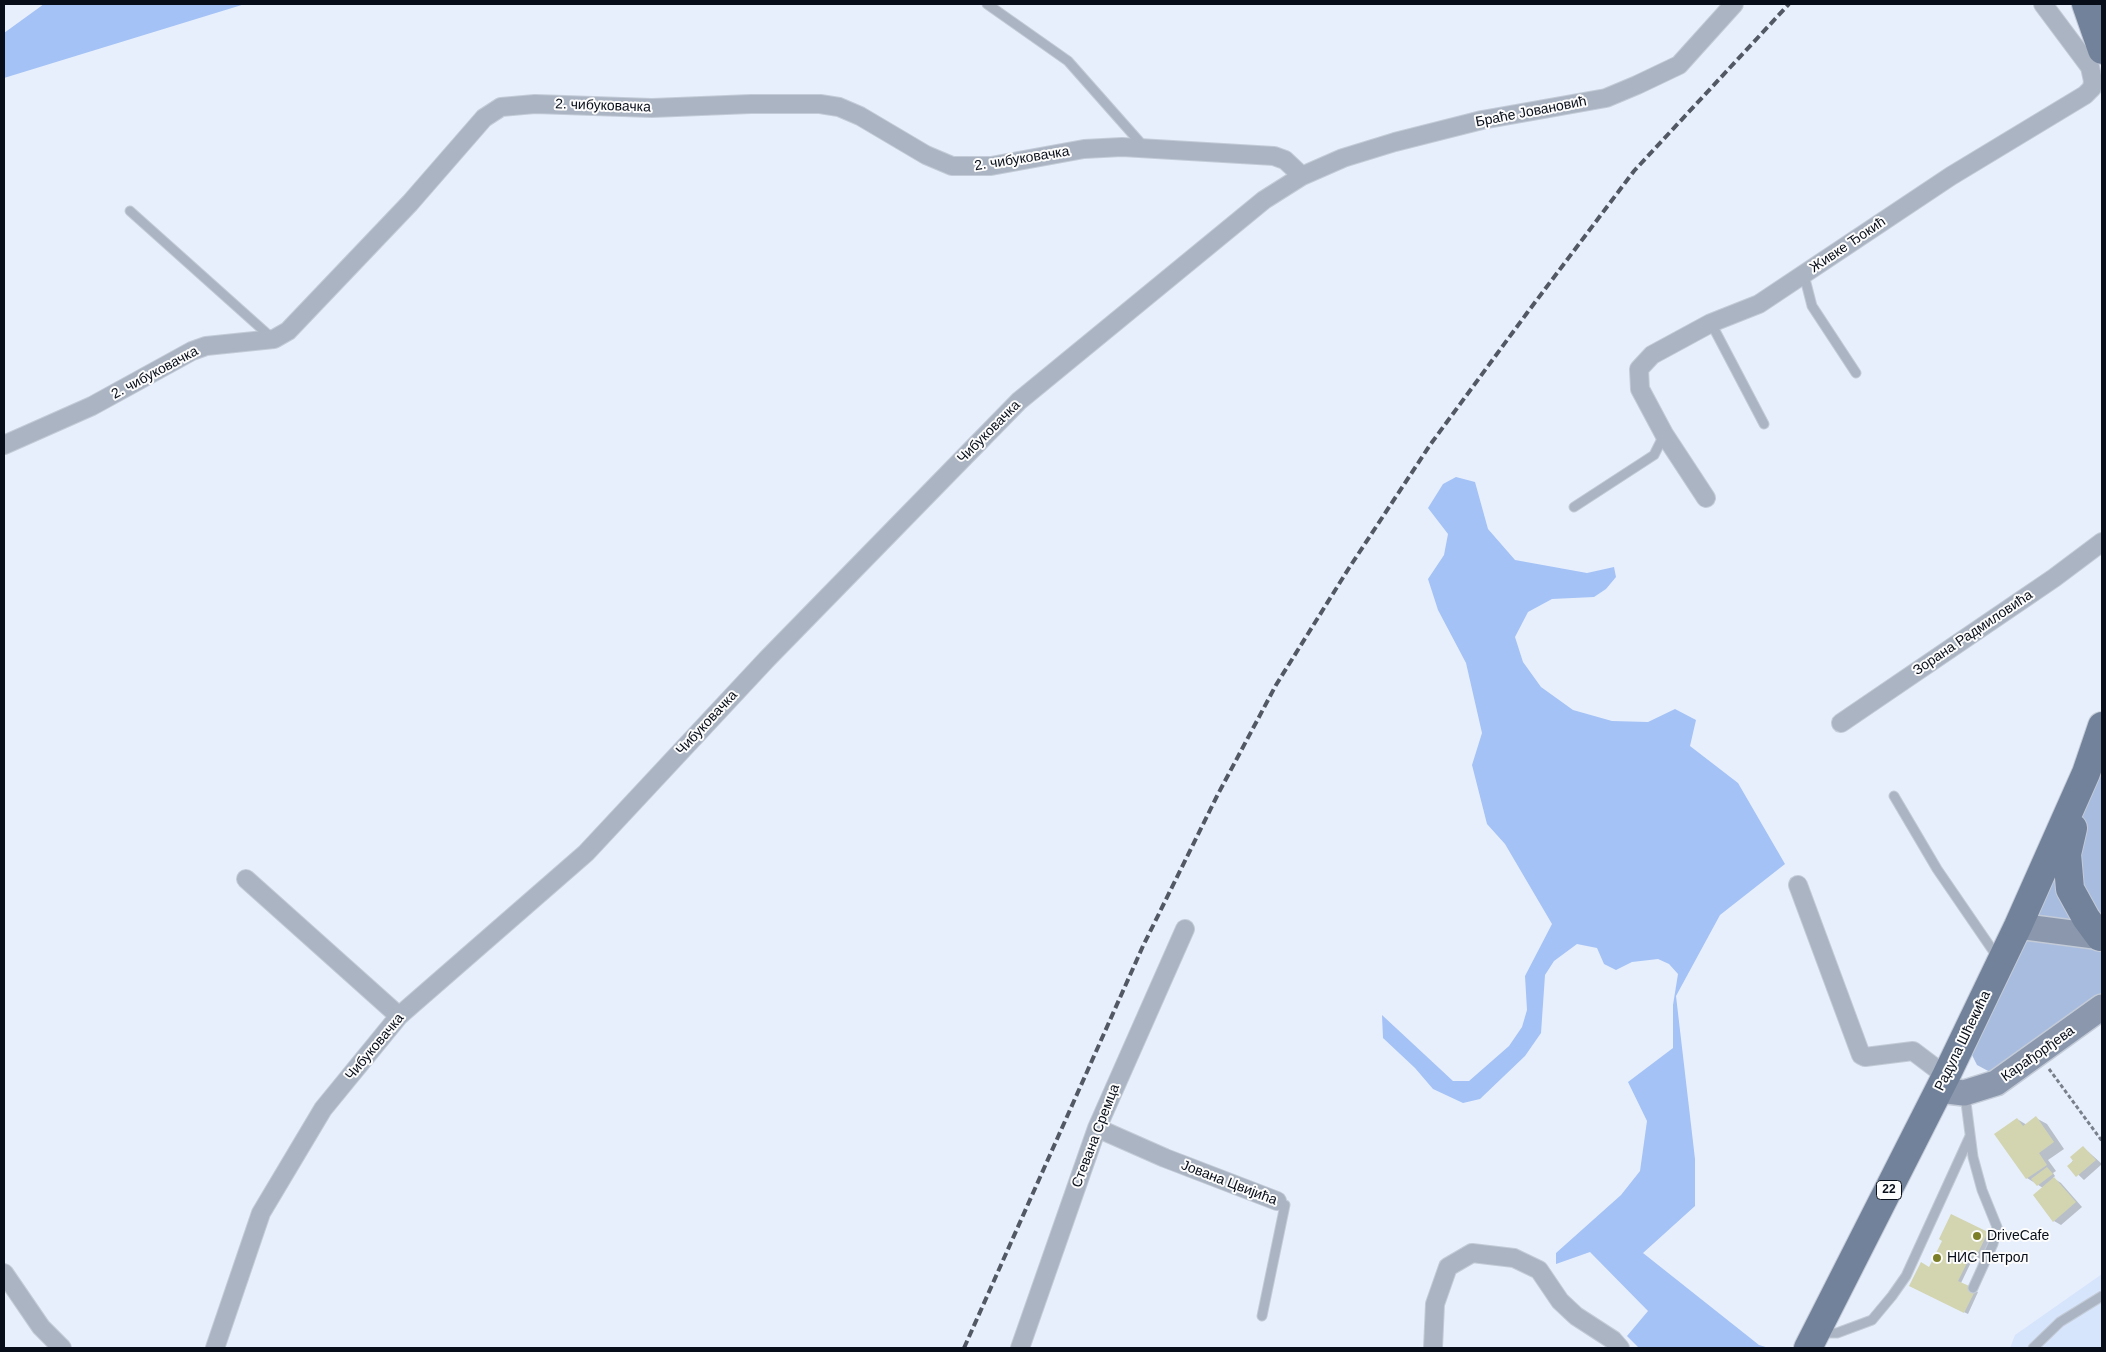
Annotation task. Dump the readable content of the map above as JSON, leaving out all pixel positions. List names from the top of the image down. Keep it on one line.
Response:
{"streets":{"main road":["Радула Шћекића","22"],"street":["2. чибуковачка","Браће Јовановић","Живке Ђокић","Чибуковачка","Зорана Радмиловића","Карађорђева","Стевана Сремца","Јована Цвијића"]},"crossings":[["2. чибуковачка","Браће Јовановић"],["2. чибуковачка","Чибуковачка"],["Браће Јовановић","Чибуковачка"],["Радула Шћекића","Карађорђева"],["Стевана Сремца","Јована Цвијића"]],"places":["DriveCafe","НИС Петрол"]}
